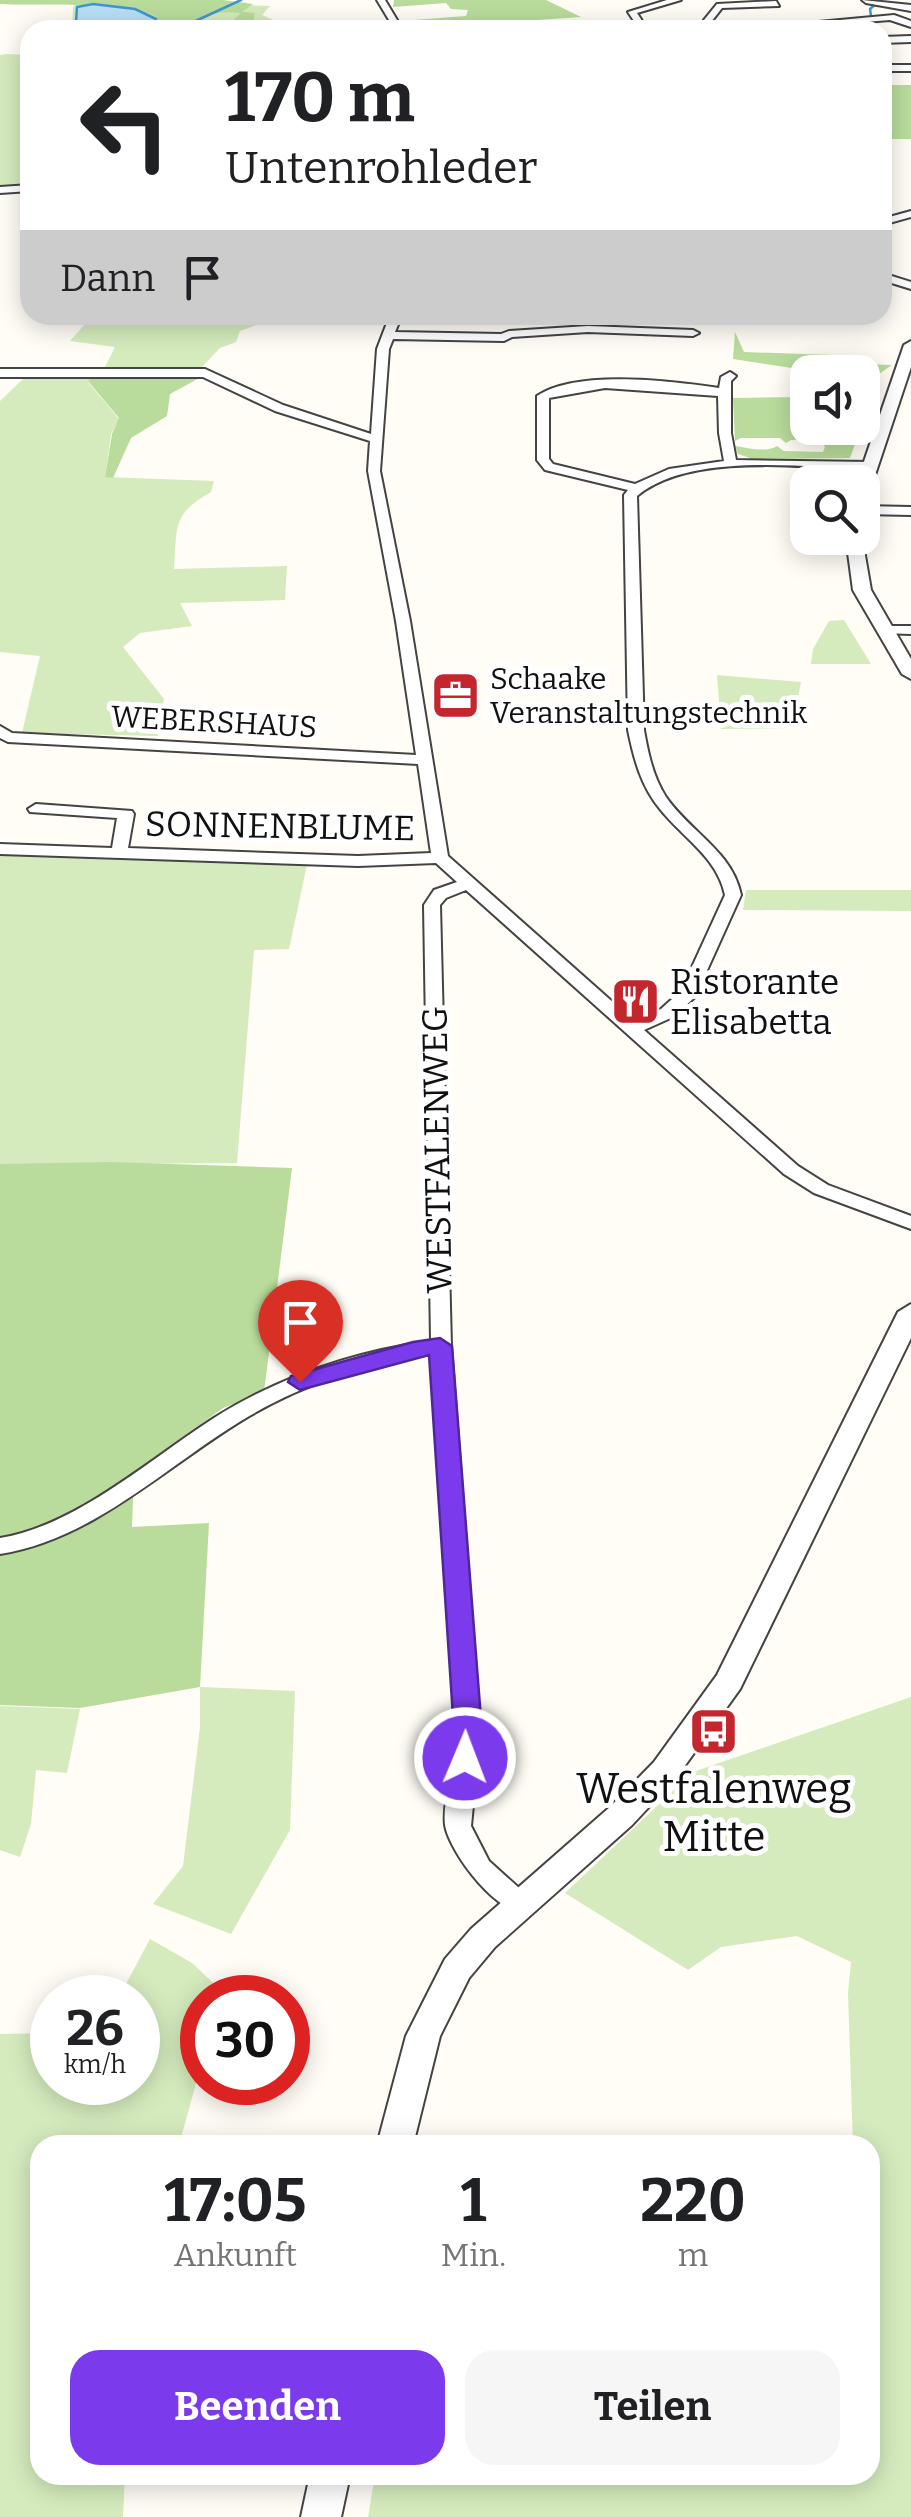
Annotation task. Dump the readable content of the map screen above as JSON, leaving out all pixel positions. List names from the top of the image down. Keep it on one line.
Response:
{"streets":{"street":["WEBERSHAUS","SONNENBLUME","WESTFALENWEG"]},"places":{"office":["Schaake Veranstaltungstechnik"],"restaurant":["Ristorante Elisabetta"],"bus stop":["Westfalenweg Mitte"]},"page":{"turn":["170 m","Untenrohleder"],"then":"Dann","speed":"26 km/h","limit":"30","eta":["17:05","Ankunft","1","Min.","220","m"],"buttons":["Beenden","Teilen"]}}
